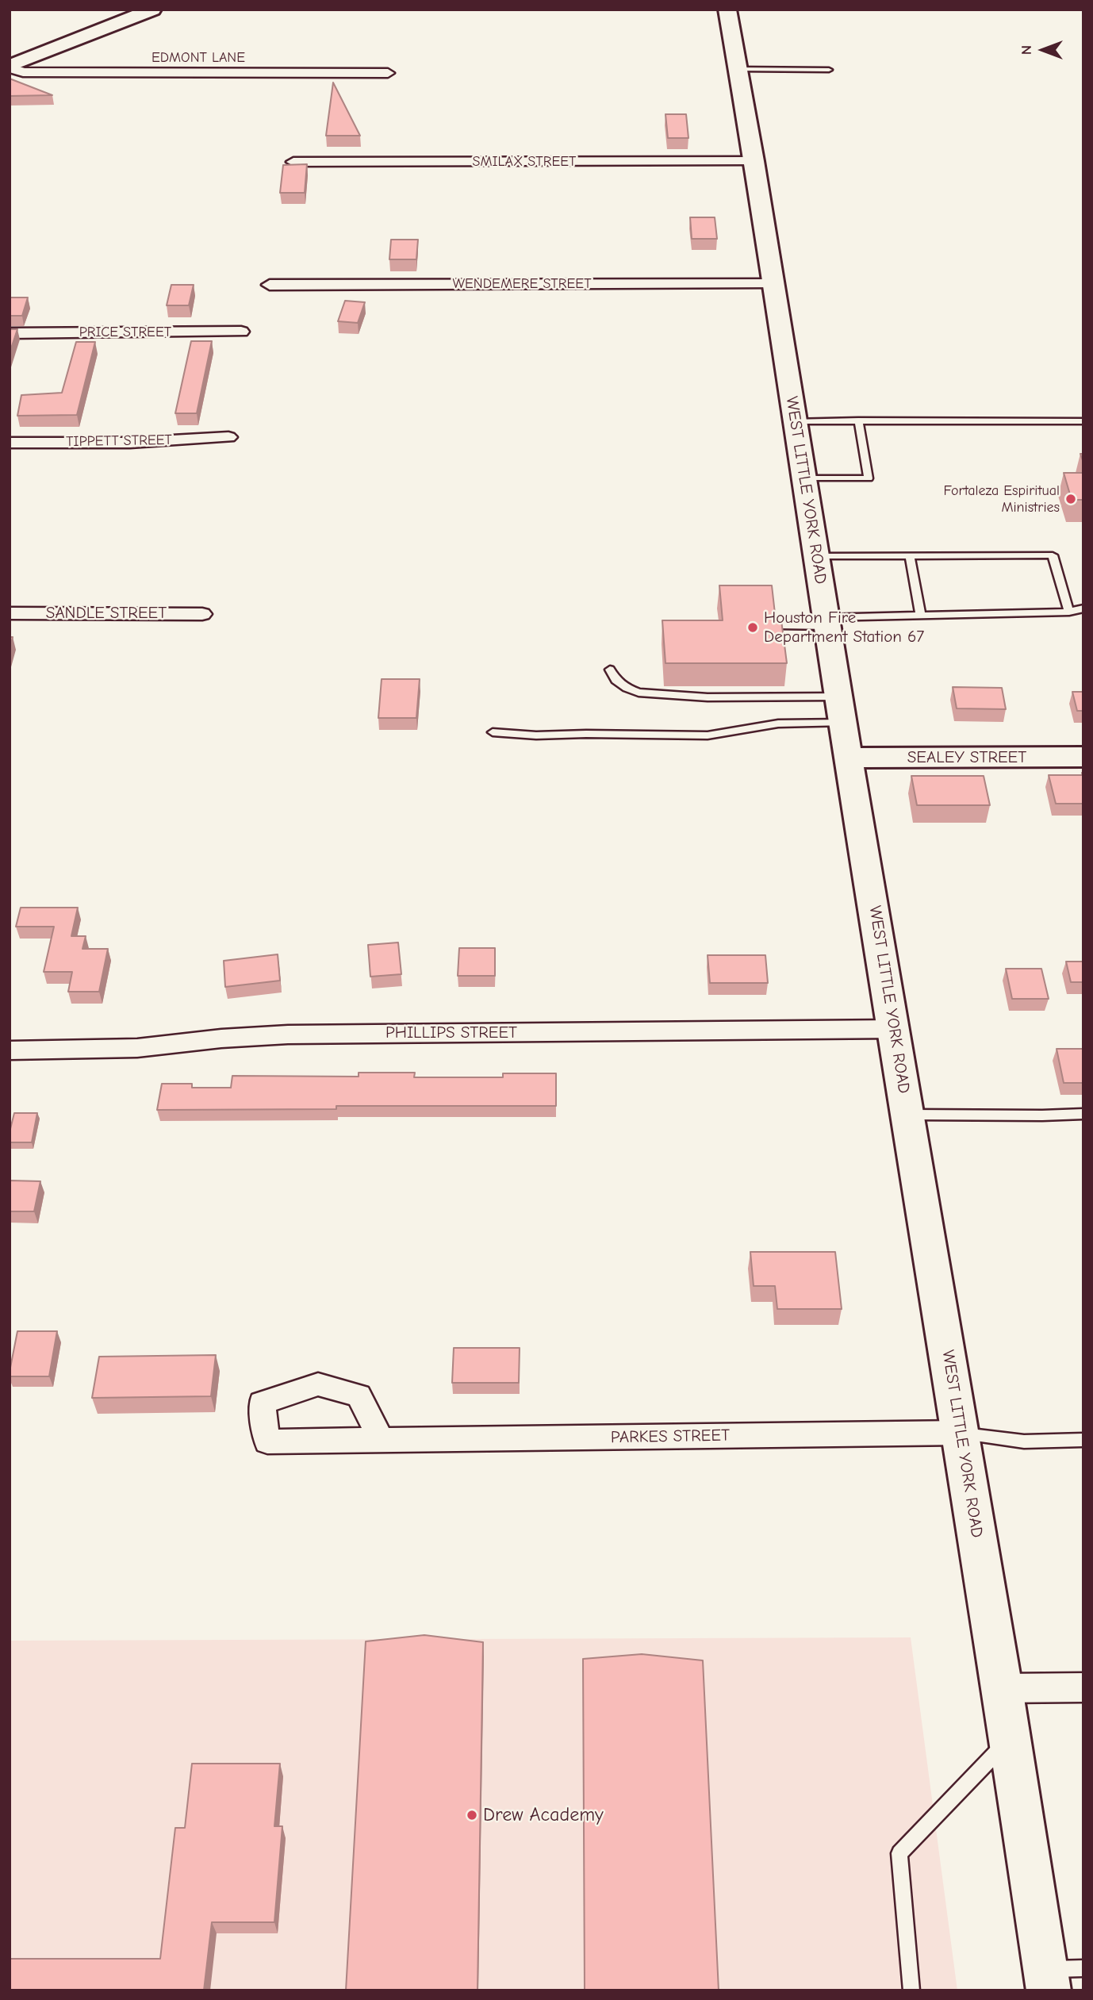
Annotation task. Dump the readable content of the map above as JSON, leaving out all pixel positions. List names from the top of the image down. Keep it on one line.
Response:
{"streets":{"street":["EDMONT LANE","SMILAX STREET","WENDEMERE STREET","PRICE STREET","TIPPETT STREET","WEST LITTLE YORK ROAD","SANDLE STREET","SEALEY STREET","PHILLIPS STREET","PARKES STREET"]},"crossings":[["SMILAX STREET","WEST LITTLE YORK ROAD"],["WENDEMERE STREET","WEST LITTLE YORK ROAD"],["WEST LITTLE YORK ROAD","SEALEY STREET"],["WEST LITTLE YORK ROAD","PHILLIPS STREET"],["WEST LITTLE YORK ROAD","PARKES STREET"]],"places":["Fortaleza Espiritual Ministries","Houston Fire Department Station 67","Drew Academy"],"north":"left"}
